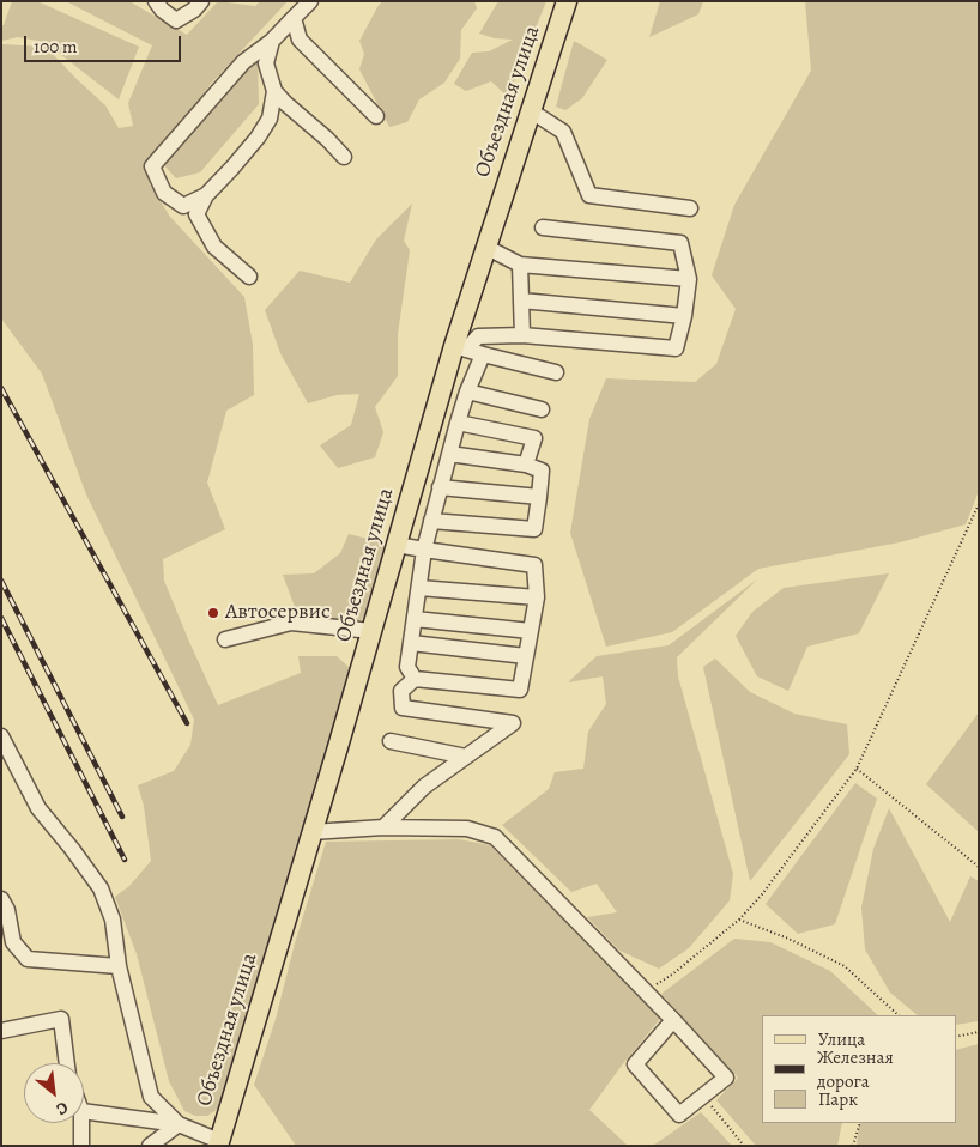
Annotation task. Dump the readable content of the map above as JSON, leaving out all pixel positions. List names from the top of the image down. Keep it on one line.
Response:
{"streets":{"main road":["Объездная улица"]},"places":["Автосервис"],"legend":["Улица","Железная дорога","Парк"],"scale_bar":"100 m","north":"bottom right"}
